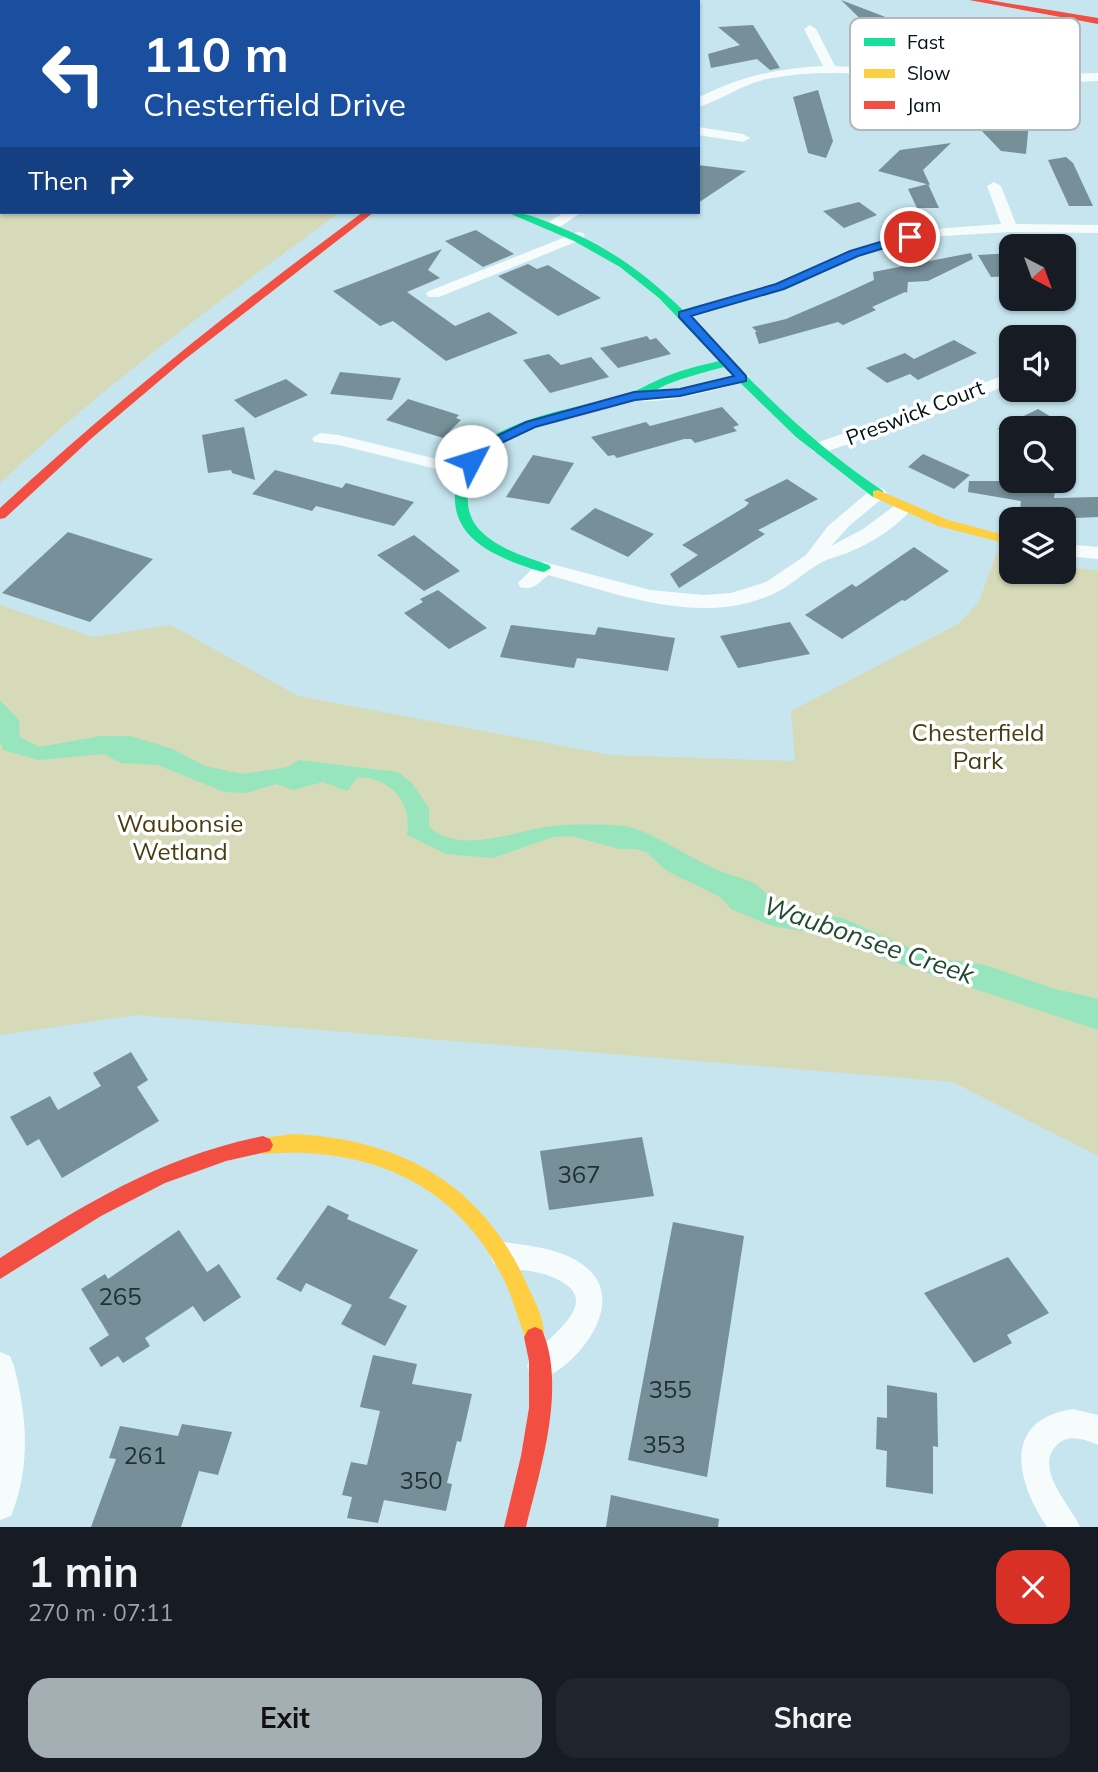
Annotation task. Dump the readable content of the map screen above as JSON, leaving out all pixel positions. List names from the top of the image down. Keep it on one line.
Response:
{"streets":{"street":["Preswick Court"]},"water":["Waubonsee Creek"],"parks":["Chesterfield Park","Waubonsie Wetland"],"house_numbers":["367","265","355","353","261","350"],"legend":["Fast","Slow","Jam"],"north":"bottom right","page":{"turn":["110 m","Chesterfield Drive"],"then":"Then","heading":["1 min","270 m · 07:11"],"buttons":["Exit","Share"]}}
